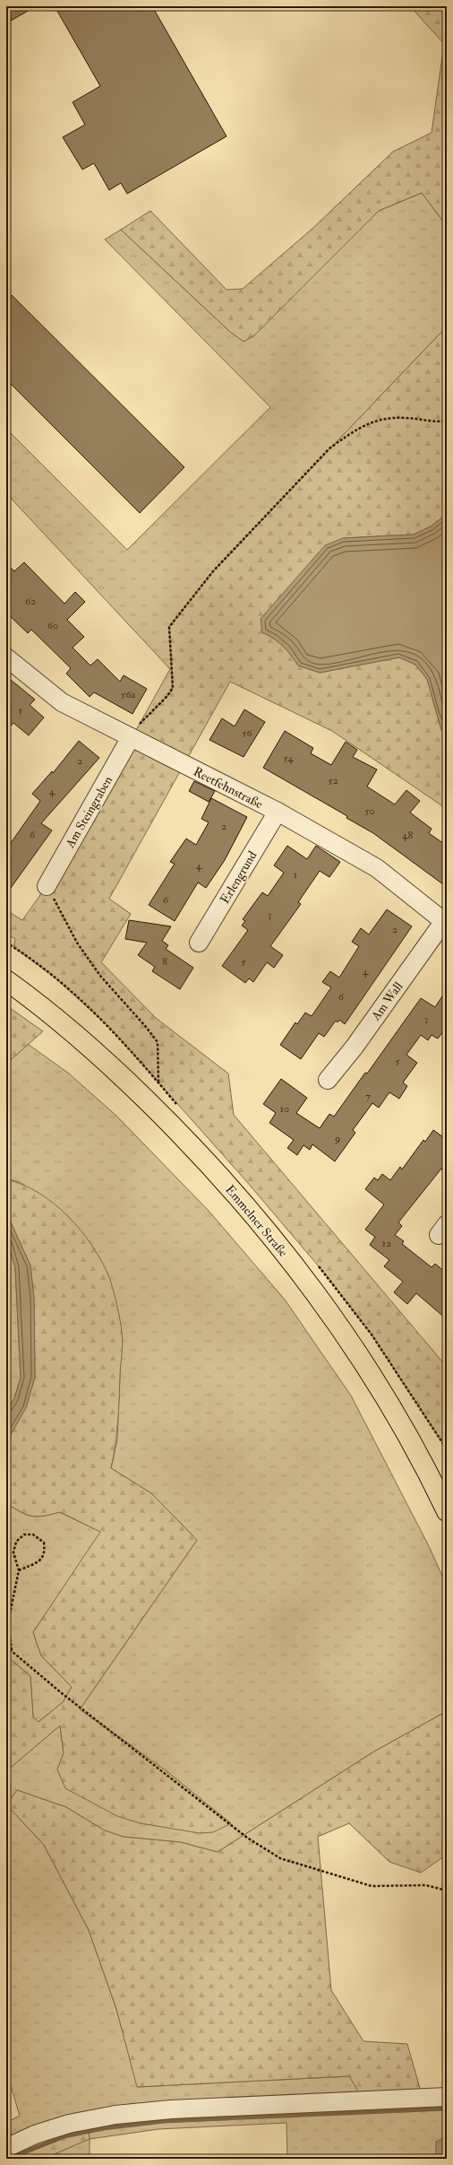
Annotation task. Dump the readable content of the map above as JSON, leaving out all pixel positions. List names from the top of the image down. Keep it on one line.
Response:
{"streets":{"main road":["Emmelner Straße"],"street":["Reetfehnstraße","Am Steingraben","Erlengrund","Am Wall"]},"crossings":[["Reetfehnstraße","Am Steingraben"],["Reetfehnstraße","Erlengrund"],["Reetfehnstraße","Am Wall"]],"house_numbers":["62","60","56a","1","56","54","2","52","4","50","2","6","48","4","1","6","3","2","8","5","4","6","3","5","7","10","9","12"]}
